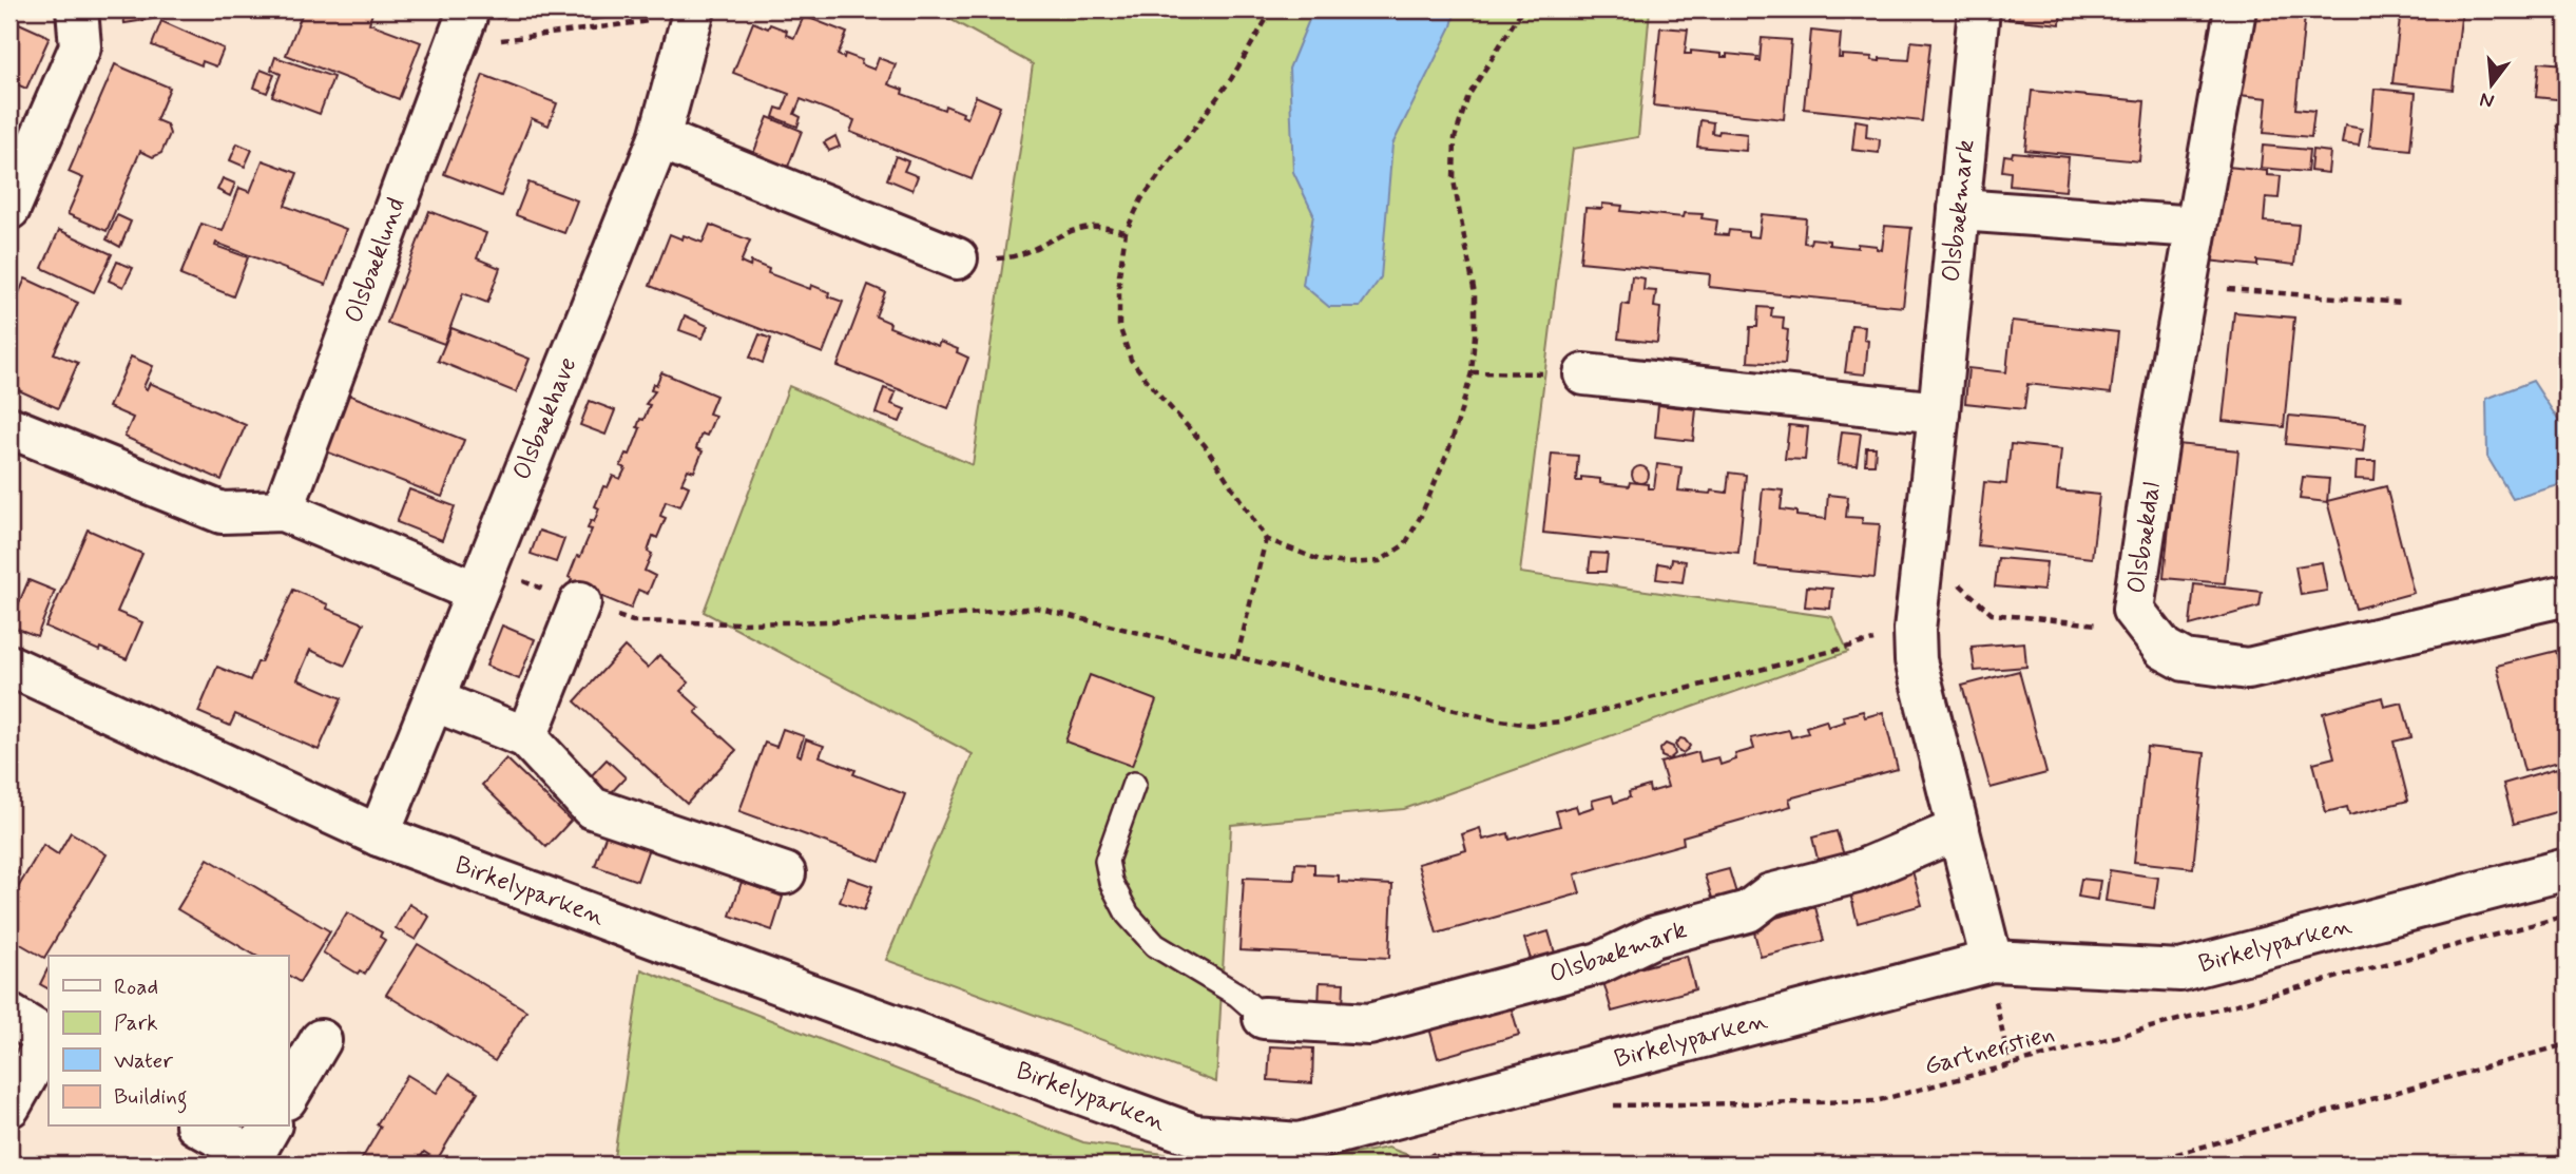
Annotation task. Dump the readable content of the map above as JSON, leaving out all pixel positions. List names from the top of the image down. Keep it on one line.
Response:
{"streets":{"street":["Olsbækmark","Olsbæklund","Olsbækhave","Olsbækdal","Birkelyparken"],"path":["Gartnerstien"]},"crossings":[["Olsbækmark","Birkelyparken"],["Olsbækhave","Birkelyparken"]],"legend":["Road","Park","Water","Building"],"north":"bottom"}
